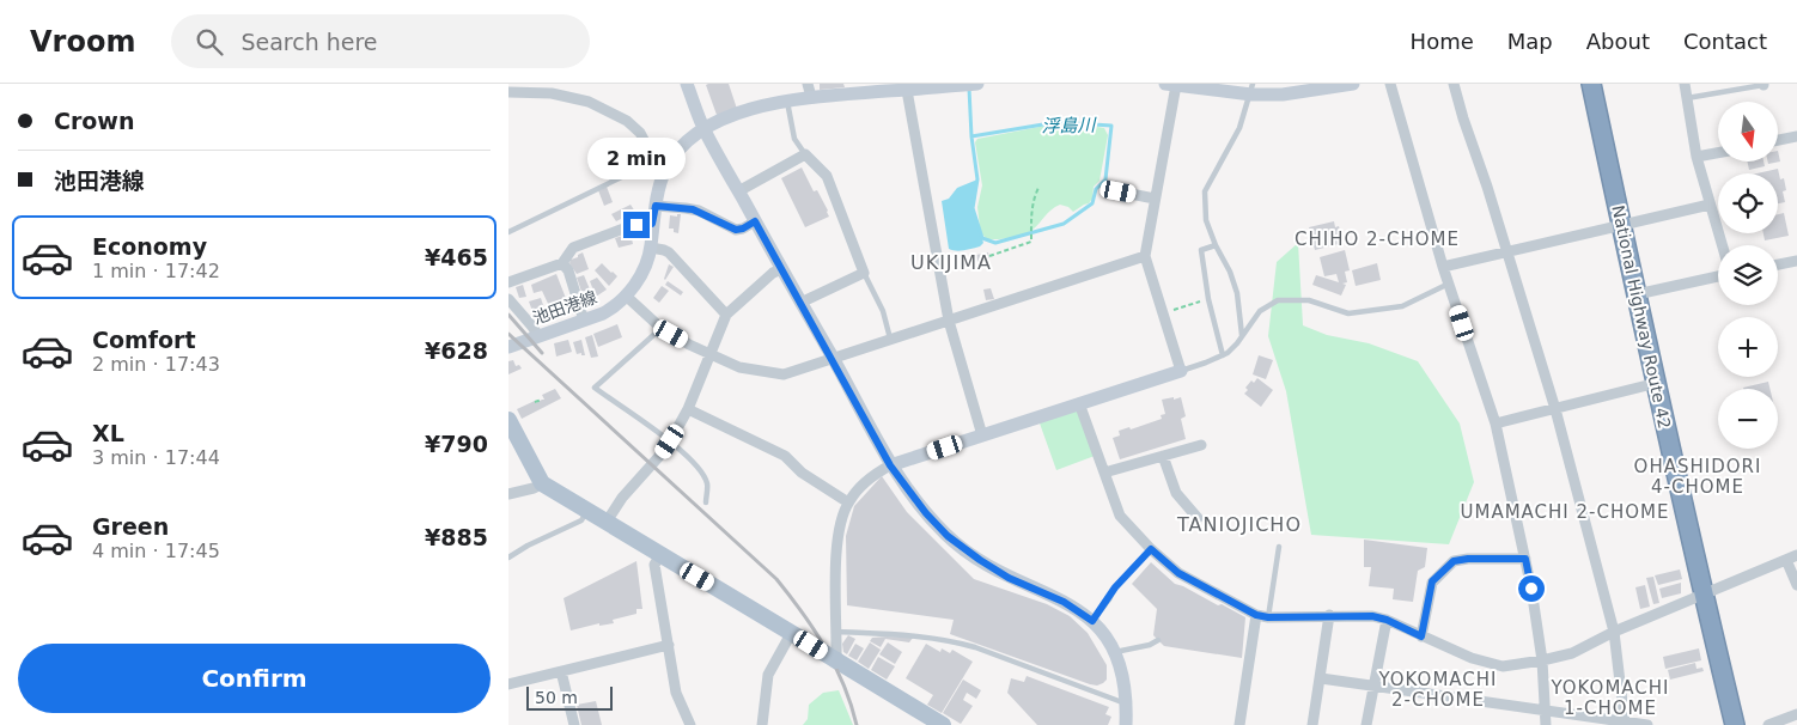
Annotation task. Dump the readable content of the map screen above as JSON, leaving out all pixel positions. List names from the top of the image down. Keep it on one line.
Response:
{"streets":{"highway":["National Highway Route 42"],"street":["池田港線"]},"districts":["CHIHO 2-CHOME","UKIJIMA","OHASHIDORI 4-CHOME","UMAMACHI 2-CHOME","TANIOJICHO","YOKOMACHI 2-CHOME","YOKOMACHI 1-CHOME"],"water":["浮島川"],"scale_bar":"50 m","north":"bottom","page":{"header":"Vroom","search":"Search here","nav":["Home","Map","About","Contact"],"banner":["Crown","池田港線"],"map_buttons":["+","−"],"bubble":"2 min","list":[{"name":"Economy","note":"1 min · 17:42","value":"¥465"},{"name":"Comfort","note":"2 min · 17:43","value":"¥628"},{"name":"XL","note":"3 min · 17:44","value":"¥790"},{"name":"Green","note":"4 min · 17:45","value":"¥885"}],"buttons":"Confirm","scale":"50 m"}}
